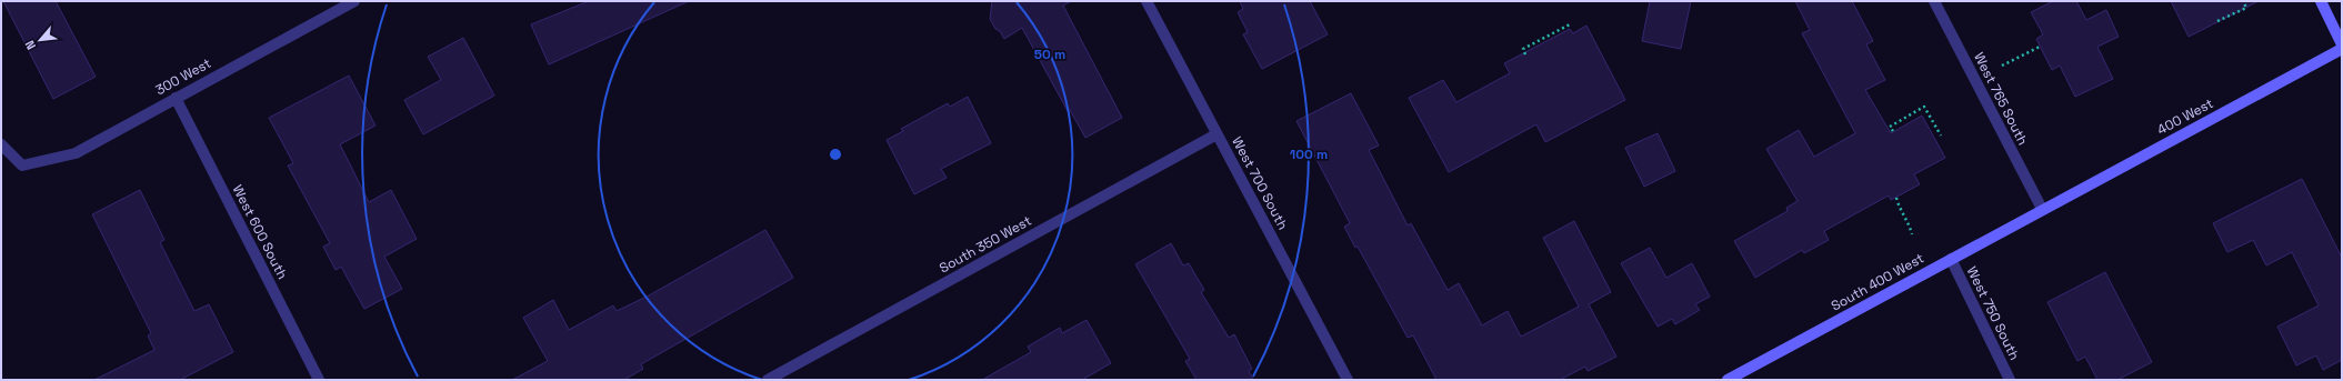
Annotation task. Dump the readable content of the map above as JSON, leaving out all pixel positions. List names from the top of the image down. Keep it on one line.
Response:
{"streets":{"main road":["400 West","South 400 West"],"street":["300 West","West 765 South","West 700 South","West 600 South","South 350 West","West 750 South"]},"crossings":[["300 West","West 600 South"],["West 765 South","400 West"],["West 765 South","South 400 West"],["400 West","South 400 West"],["West 700 South","South 350 West"],["South 400 West","West 750 South"]],"north":"bottom left","rings":["50 m","100 m"]}
